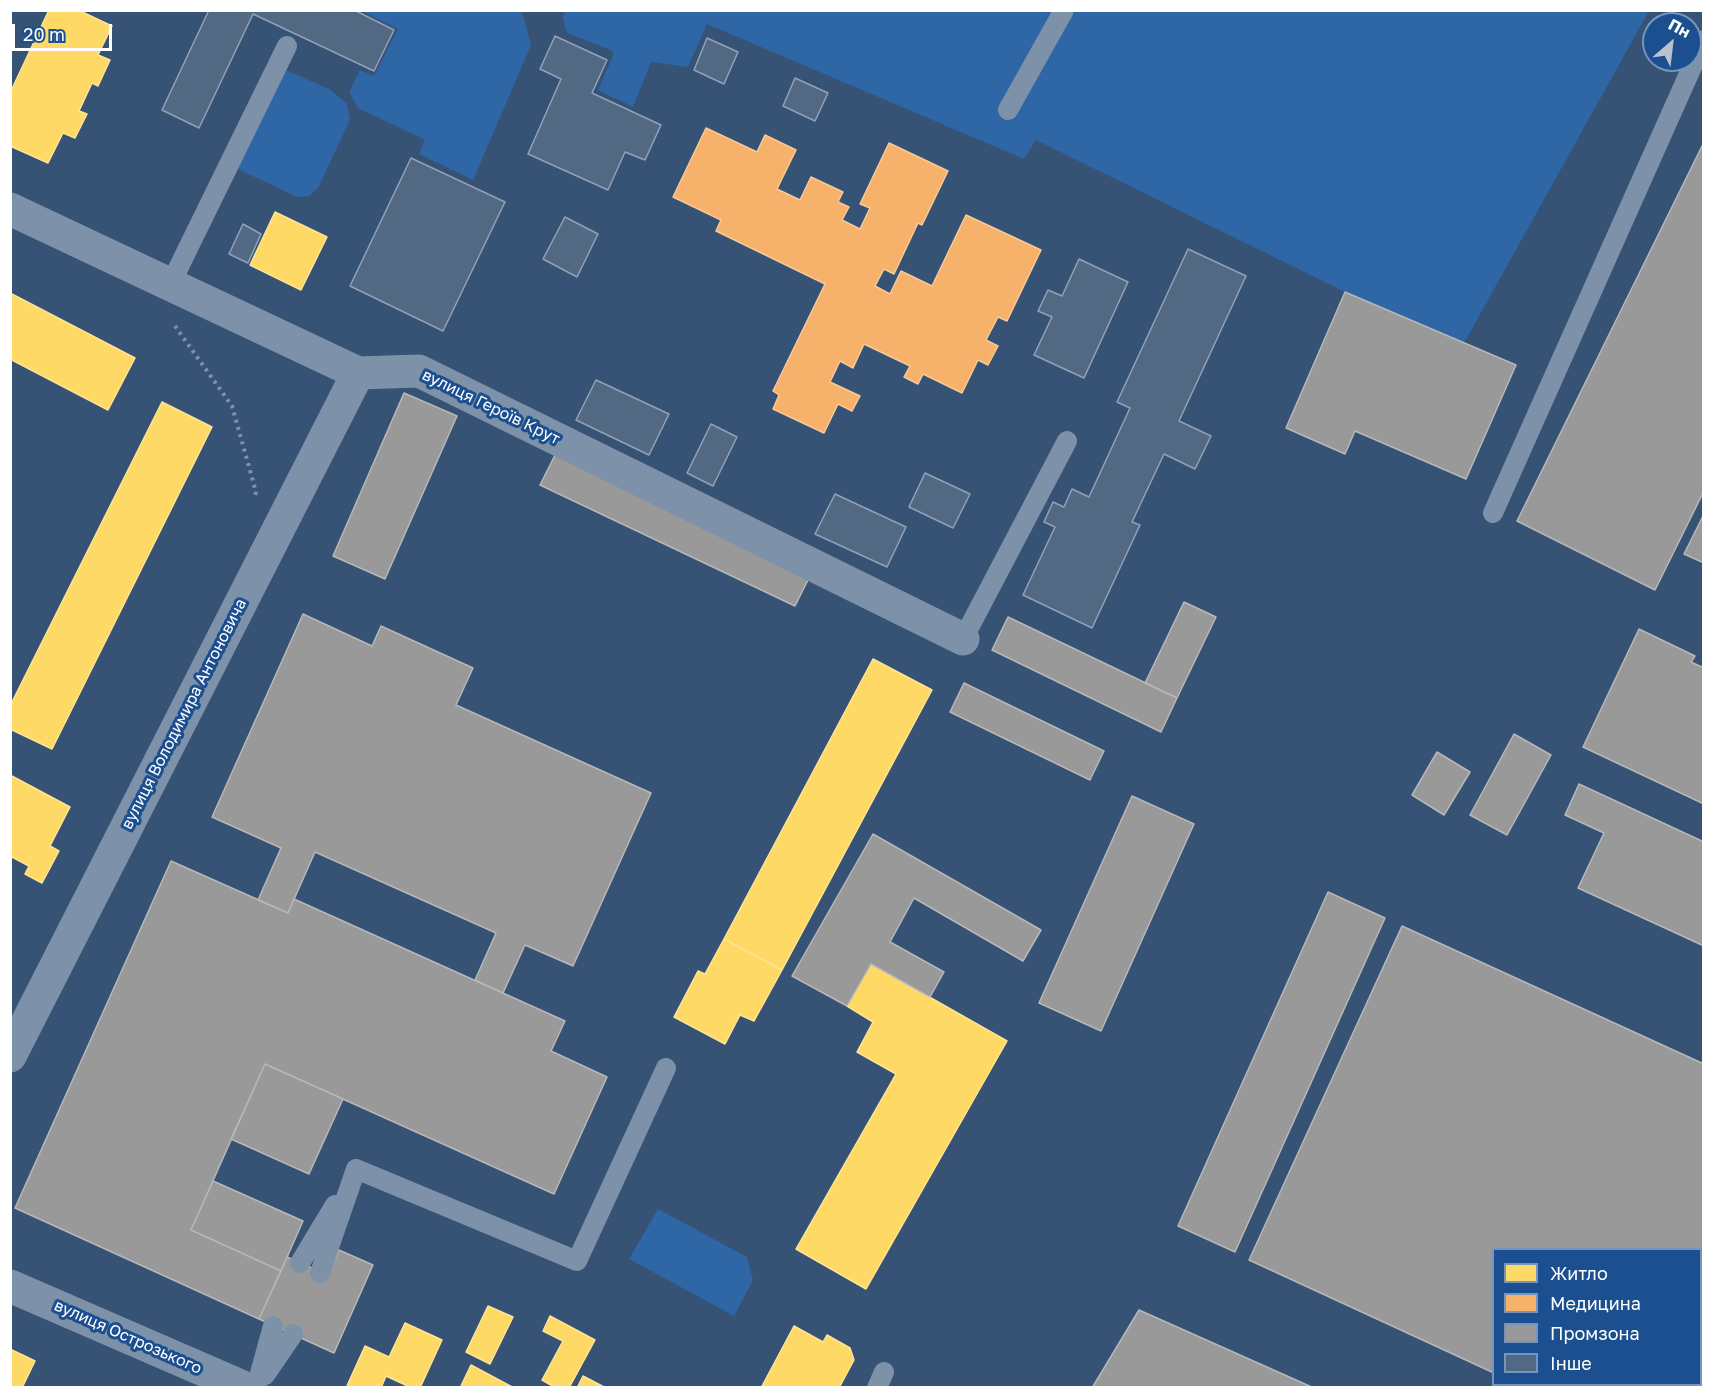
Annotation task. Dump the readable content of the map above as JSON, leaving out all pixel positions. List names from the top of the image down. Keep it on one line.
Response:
{"streets":{"street":["вулиця Героїв Крут","вулиця Володимира Антоновича","вулиця Острозького"]},"crossings":[["вулиця Героїв Крут","вулиця Володимира Антоновича"]],"legend":["Житло","Медицина","Промзона","Інше"],"scale_bar":"20 m","north":"top right"}
